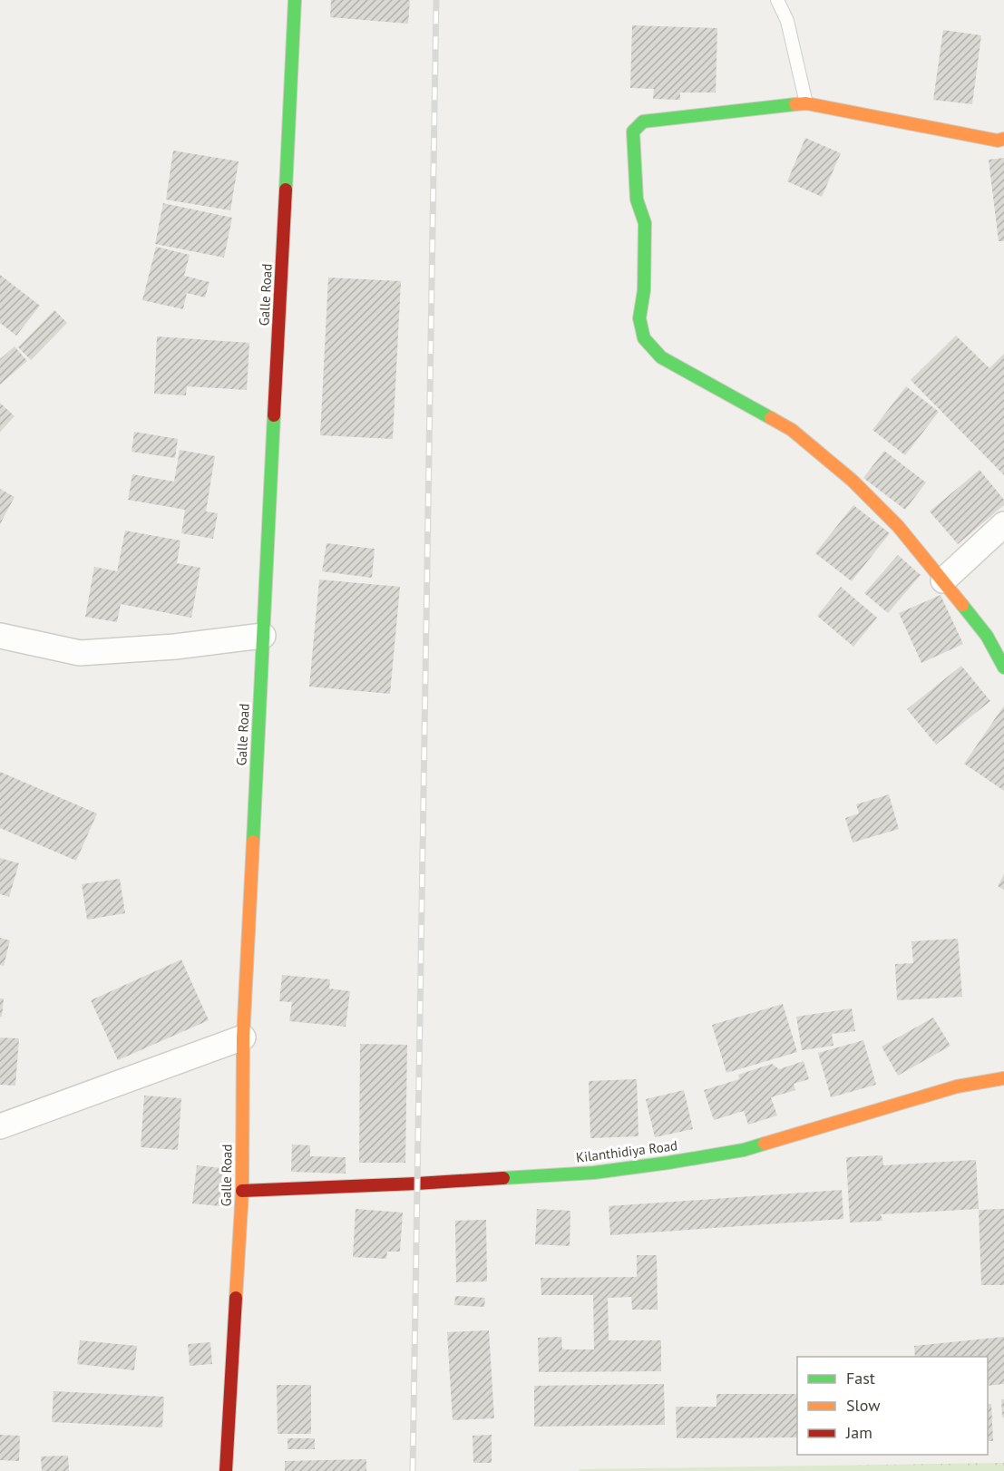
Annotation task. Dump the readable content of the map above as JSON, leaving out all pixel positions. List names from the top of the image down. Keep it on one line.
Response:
{"streets":{"main road":["Galle Road","Kilanthidiya Road"]},"crossings":[["Galle Road","Kilanthidiya Road"]],"legend":["Fast","Slow","Jam"]}
